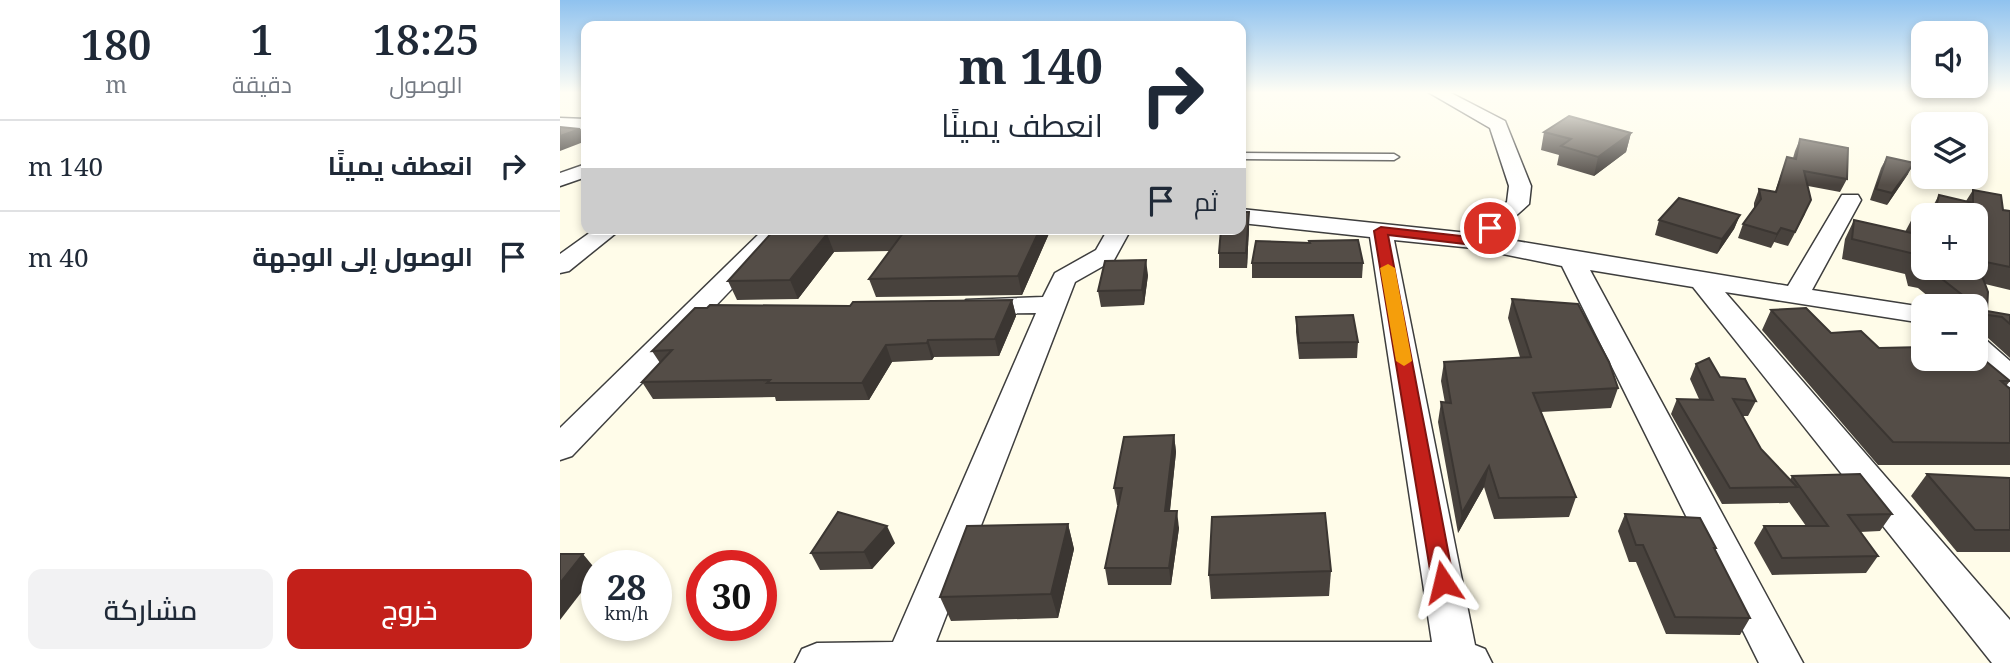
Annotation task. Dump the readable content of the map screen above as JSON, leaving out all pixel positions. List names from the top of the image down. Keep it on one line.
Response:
{"page":{"eta":["18:25","الوصول","1","دقيقة","180","m"],"map_buttons":["+","−"],"turn":["140 m","انعطف يمينًا"],"list":[{"name":"انعطف يمينًا","value":"140 m"},{"name":"الوصول إلى الوجهة","value":"40 m"}],"then":"ثم","speed":"28 km/h","limit":"30","buttons":["خروج","مشاركة"]}}
